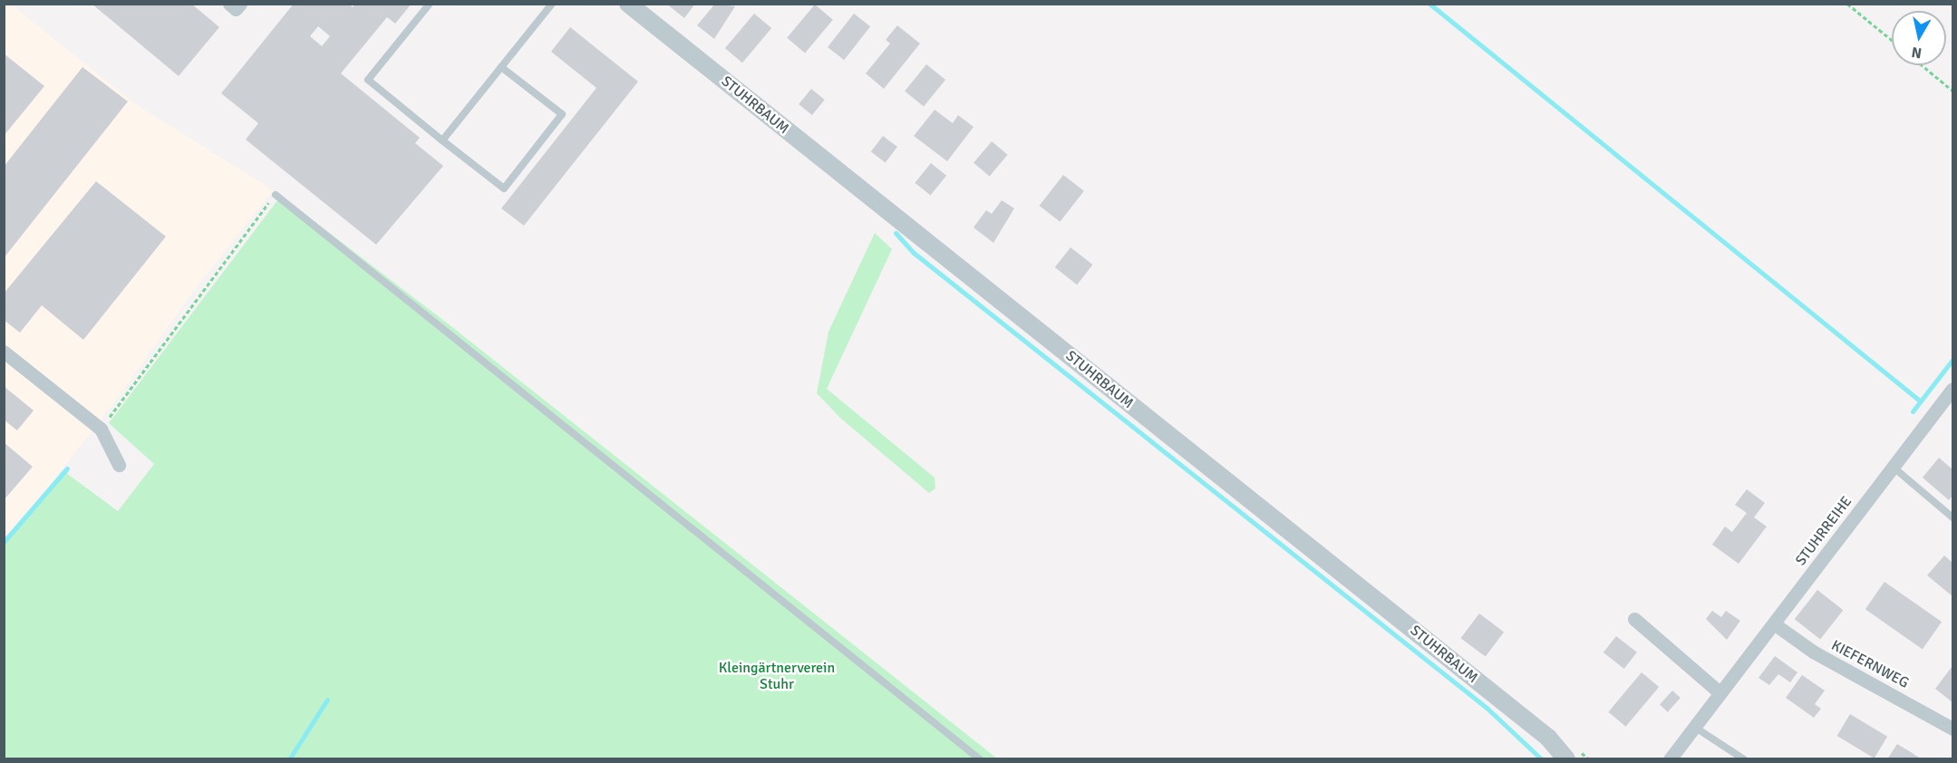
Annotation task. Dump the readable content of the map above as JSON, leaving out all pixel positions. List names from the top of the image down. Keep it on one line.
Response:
{"streets":{"street":["STUHRBAUM","STUHRREIHE","KIEFERNWEG"]},"crossings":[["STUHRREIHE","KIEFERNWEG"]],"parks":["Kleingärtnerverein Stuhr"],"north":"bottom"}
